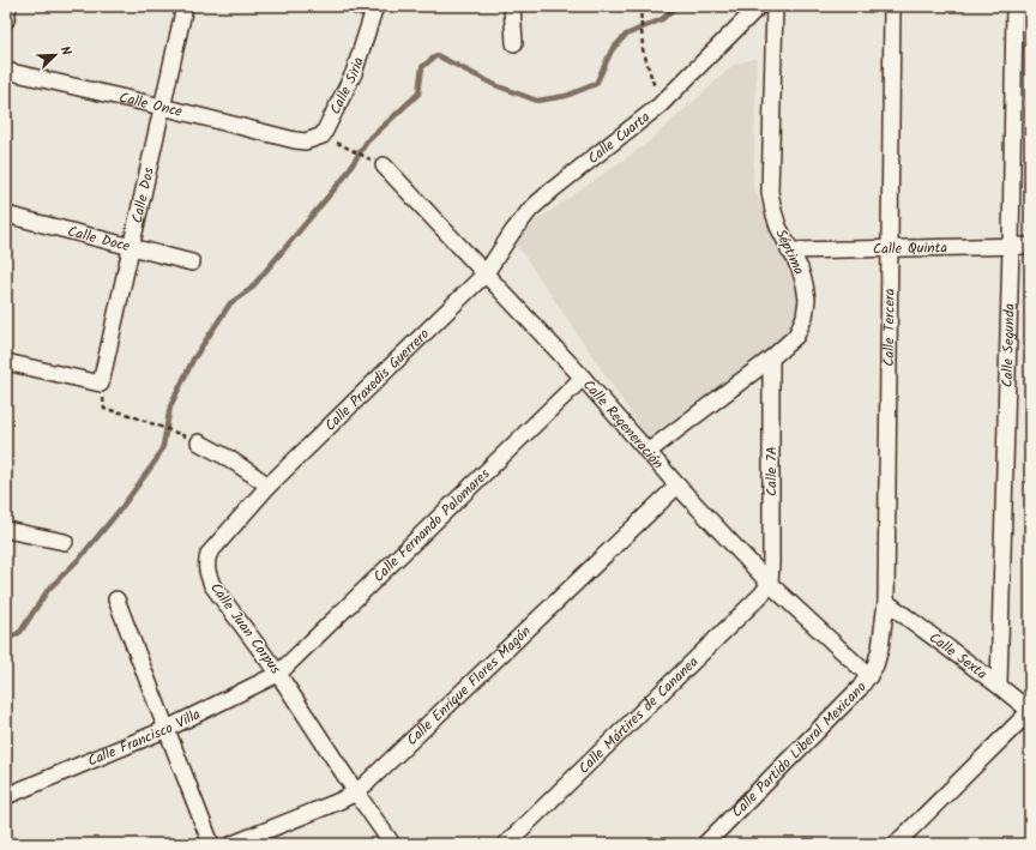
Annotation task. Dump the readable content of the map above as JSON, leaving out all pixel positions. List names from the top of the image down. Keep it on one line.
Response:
{"streets":{"street":["Calle Siria","Calle Once","Calle Cuarta","Calle Dos","Calle Doce","Calle Quinta","Séptima","Calle Tercera","Calle Segunda","Calle Praxedis Guerrero","Calle Regeneración","Calle 7A","Calle Fernando Palomares","Calle Juan Corpus","Calle Sexta","Calle Enrique Flores Magón","Calle Mártires de Cananea","Calle Francisco Villa","Calle Partido Liberal Mexicano"]},"crossings":[["Calle Siria","Calle Once"],["Calle Once","Calle Dos"],["Calle Cuarta","Calle Praxedis Guerrero"],["Calle Cuarta","Calle Regeneración"],["Calle Dos","Calle Doce"],["Calle Quinta","Séptima"],["Calle Quinta","Calle Tercera"],["Calle Quinta","Calle Segunda"],["Séptima","Calle Regeneración"],["Séptima","Calle 7A"],["Calle Tercera","Calle Sexta"],["Calle Tercera","Calle Partido Liberal Mexicano"],["Calle Segunda","Calle Sexta"],["Calle Praxedis Guerrero","Calle Regeneración"],["Calle Praxedis Guerrero","Calle Juan Corpus"],["Calle Regeneración","Calle 7A"],["Calle Regeneración","Calle Fernando Palomares"],["Calle Regeneración","Calle Enrique Flores Magón"],["Calle Regeneración","Calle Mártires de Cananea"],["Calle Regeneración","Calle Partido Liberal Mexicano"],["Calle 7A","Calle Mártires de Cananea"],["Calle Fernando Palomares","Calle Juan Corpus"],["Calle Fernando Palomares","Calle Francisco Villa"],["Calle Juan Corpus","Calle Enrique Flores Magón"],["Calle Juan Corpus","Calle Francisco Villa"]],"north":"top right"}
